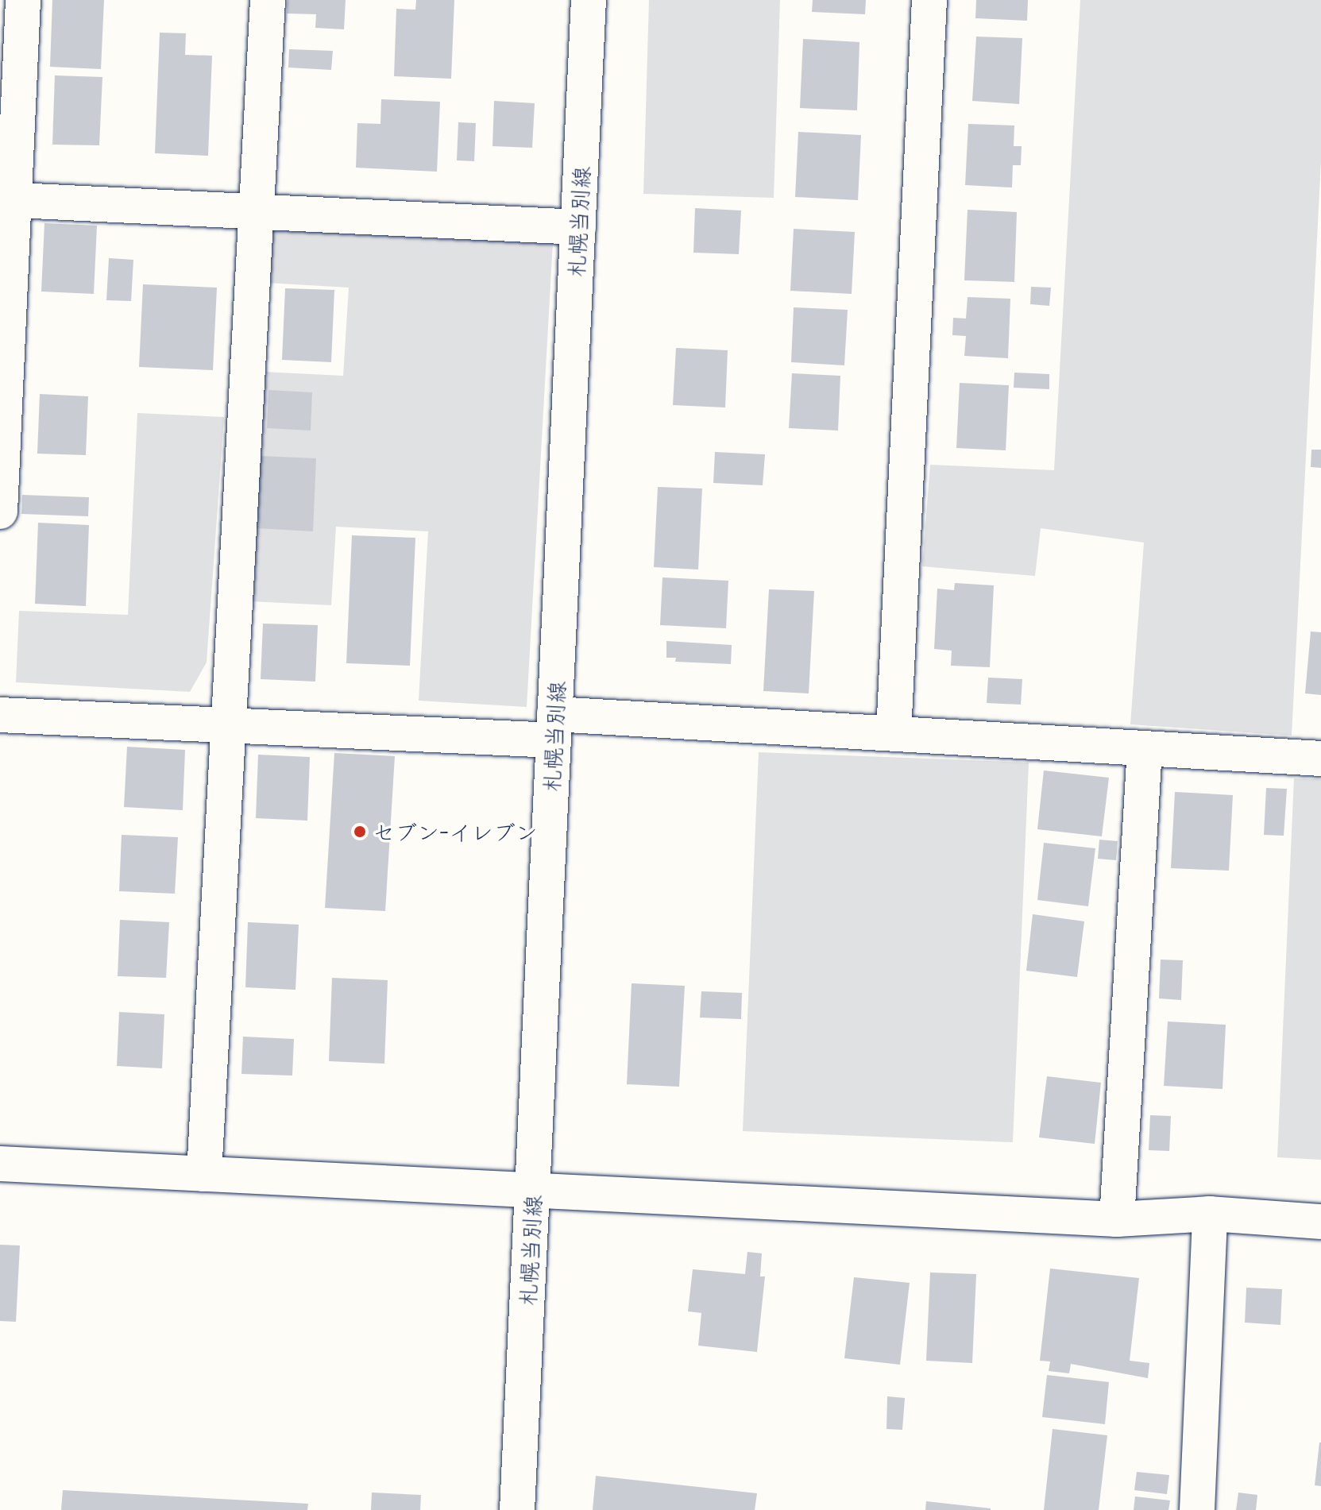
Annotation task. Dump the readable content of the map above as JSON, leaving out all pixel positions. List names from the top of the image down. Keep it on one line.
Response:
{"streets":{"street":["札幌当別線"]},"places":["セブン-イレブン"]}
